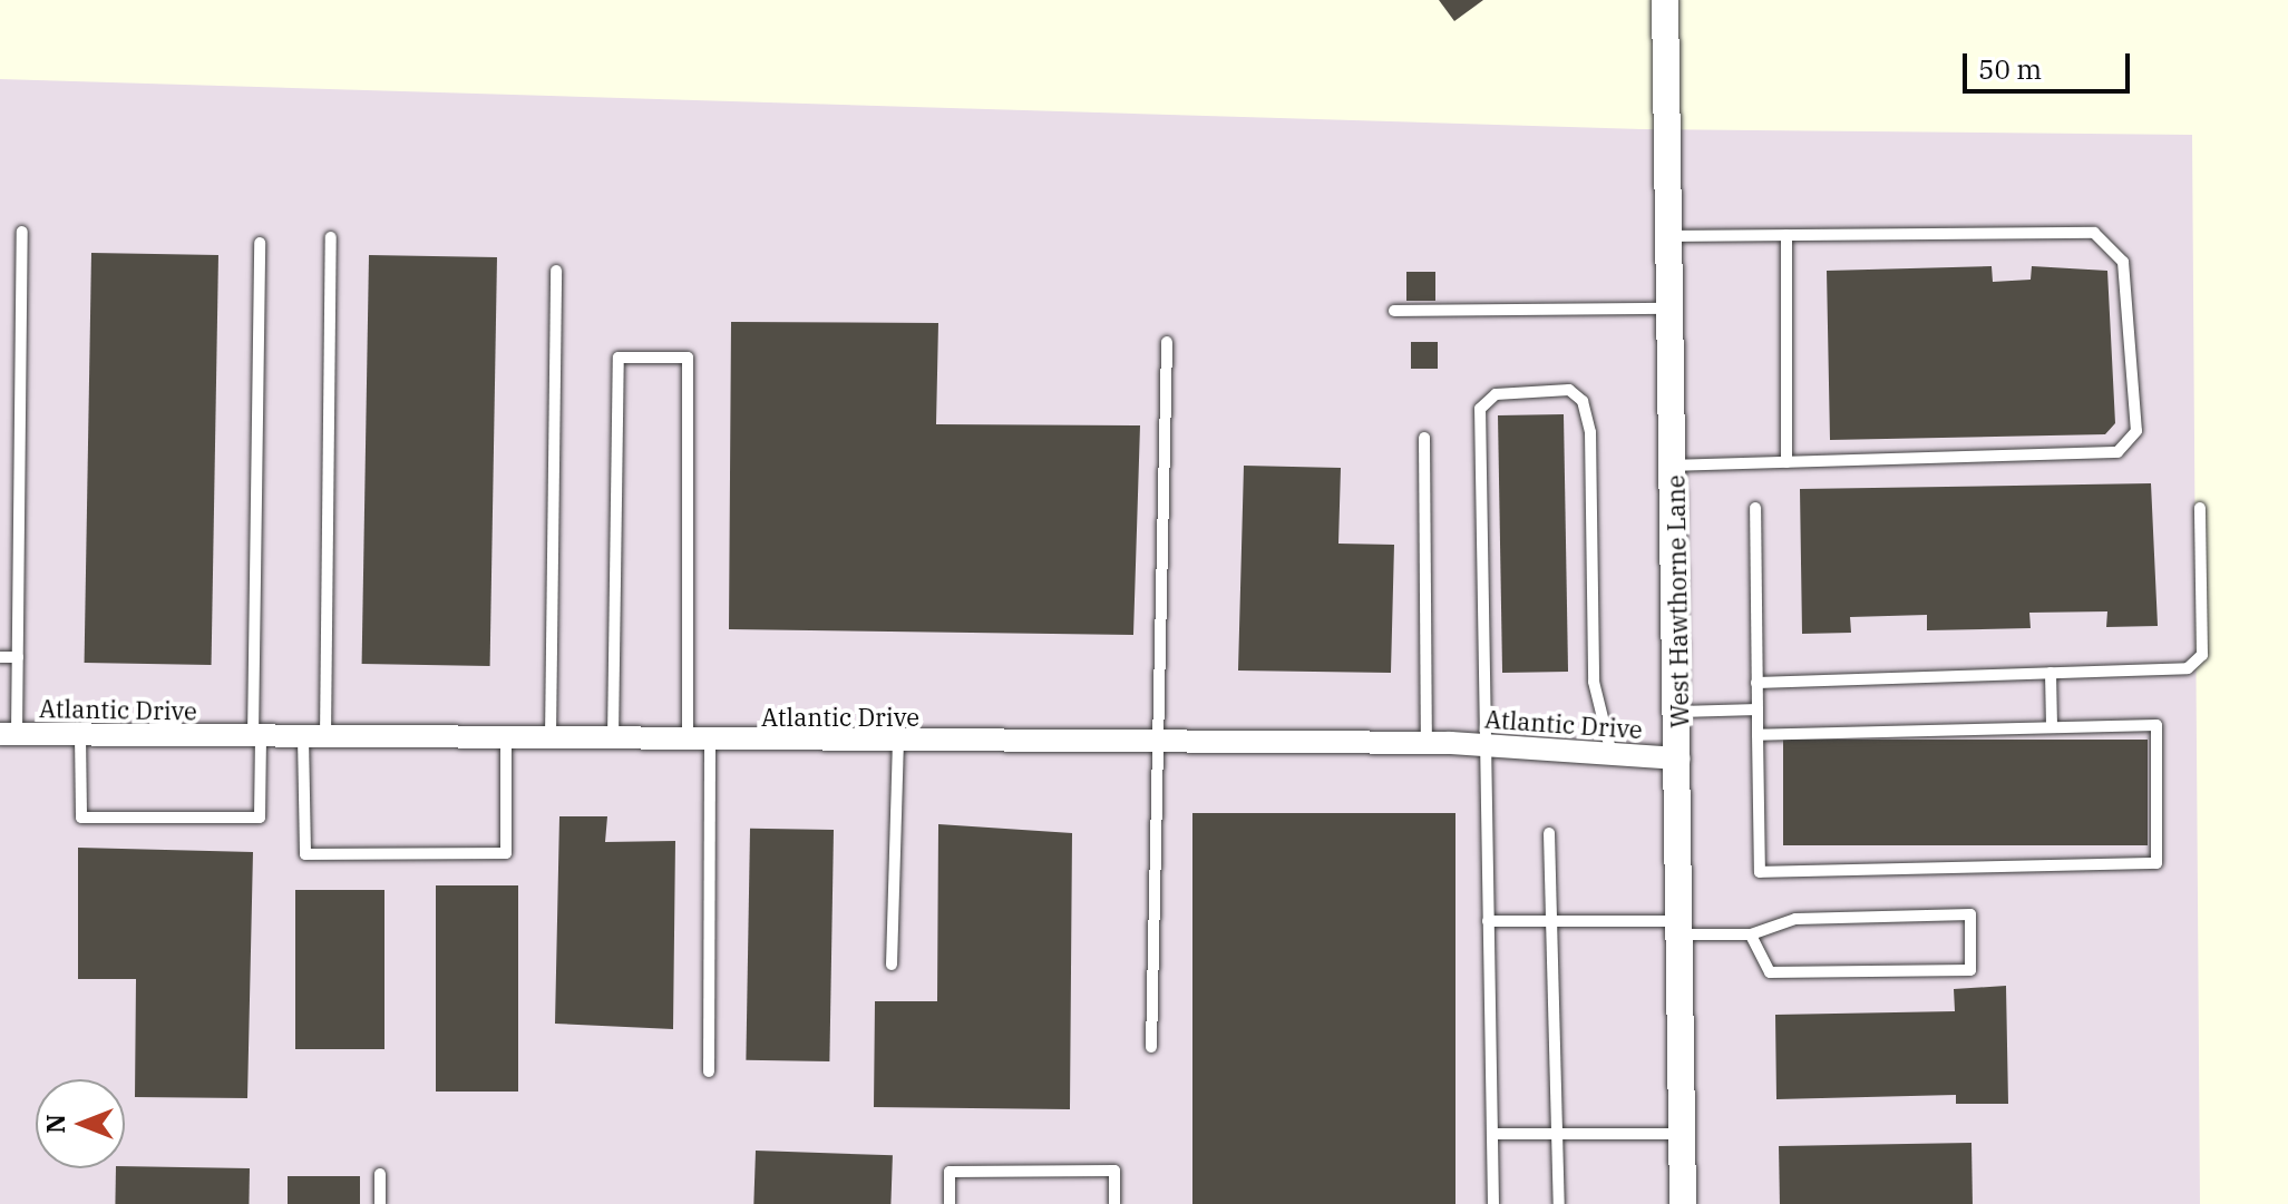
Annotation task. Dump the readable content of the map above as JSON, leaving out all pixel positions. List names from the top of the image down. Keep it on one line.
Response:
{"streets":{"street":["West Hawthorne Lane","Atlantic Drive"]},"crossings":[["West Hawthorne Lane","Atlantic Drive"]],"scale_bar":"50 m","north":"left"}
